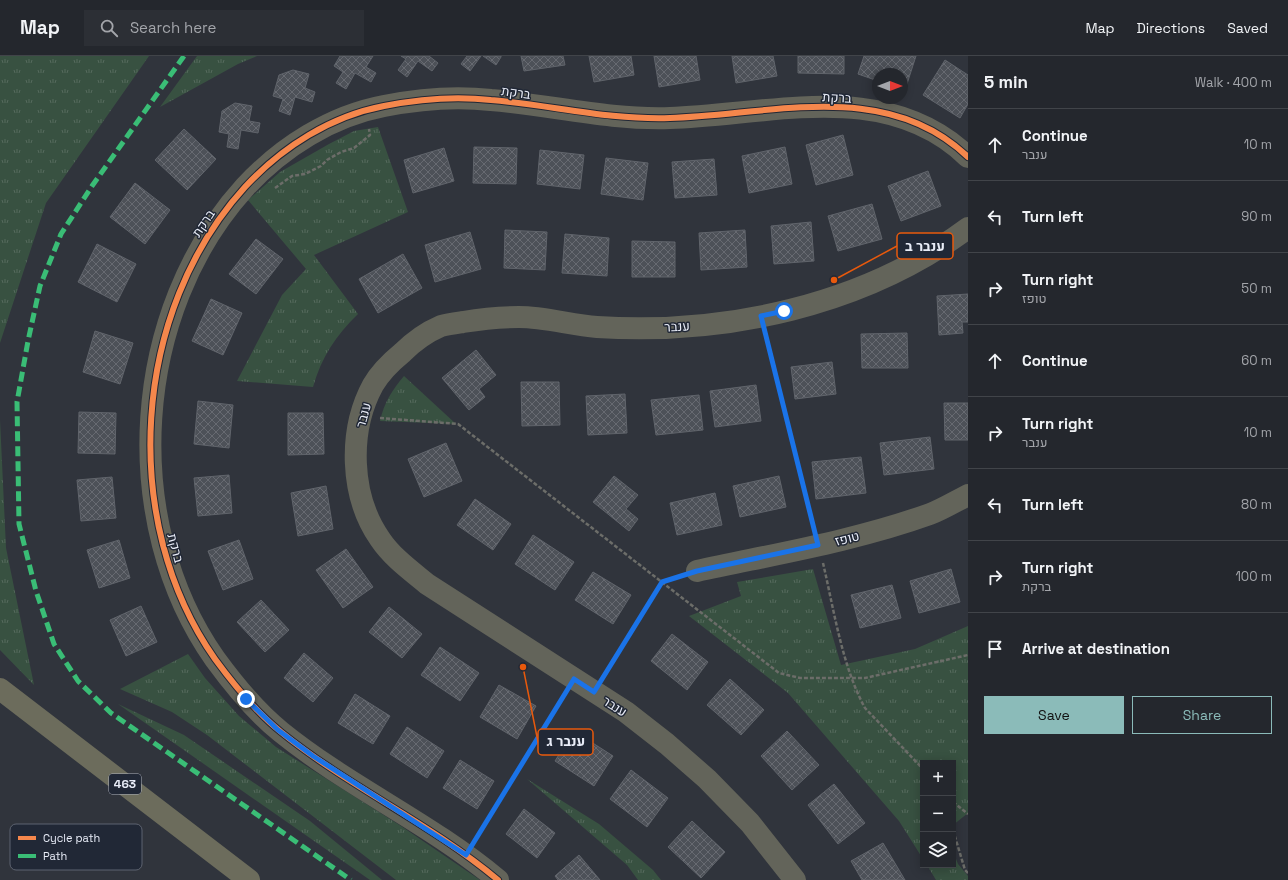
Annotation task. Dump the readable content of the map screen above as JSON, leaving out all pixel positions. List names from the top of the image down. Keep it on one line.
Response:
{"streets":{"main road":["463"],"street":["ברקת","ענבר","טופז"]},"places":["ענבר ב","ענבר ג"],"legend":["Cycle path","Path"],"north":"right","page":{"header":"Map","search":"Search here","nav":["Map","Directions","Saved"],"heading":["5 min","Walk · 400 m"],"list":[["Continue","ענבר","10 m"],["Turn left","90 m"],["Turn right","טופז","50 m"],["Continue","60 m"],["Turn right","ענבר","10 m"],["Turn left","80 m"],["Turn right","ברקת","100 m"],"Arrive at destination"],"buttons":["Save","Share"],"map_buttons":["+","−"]}}
